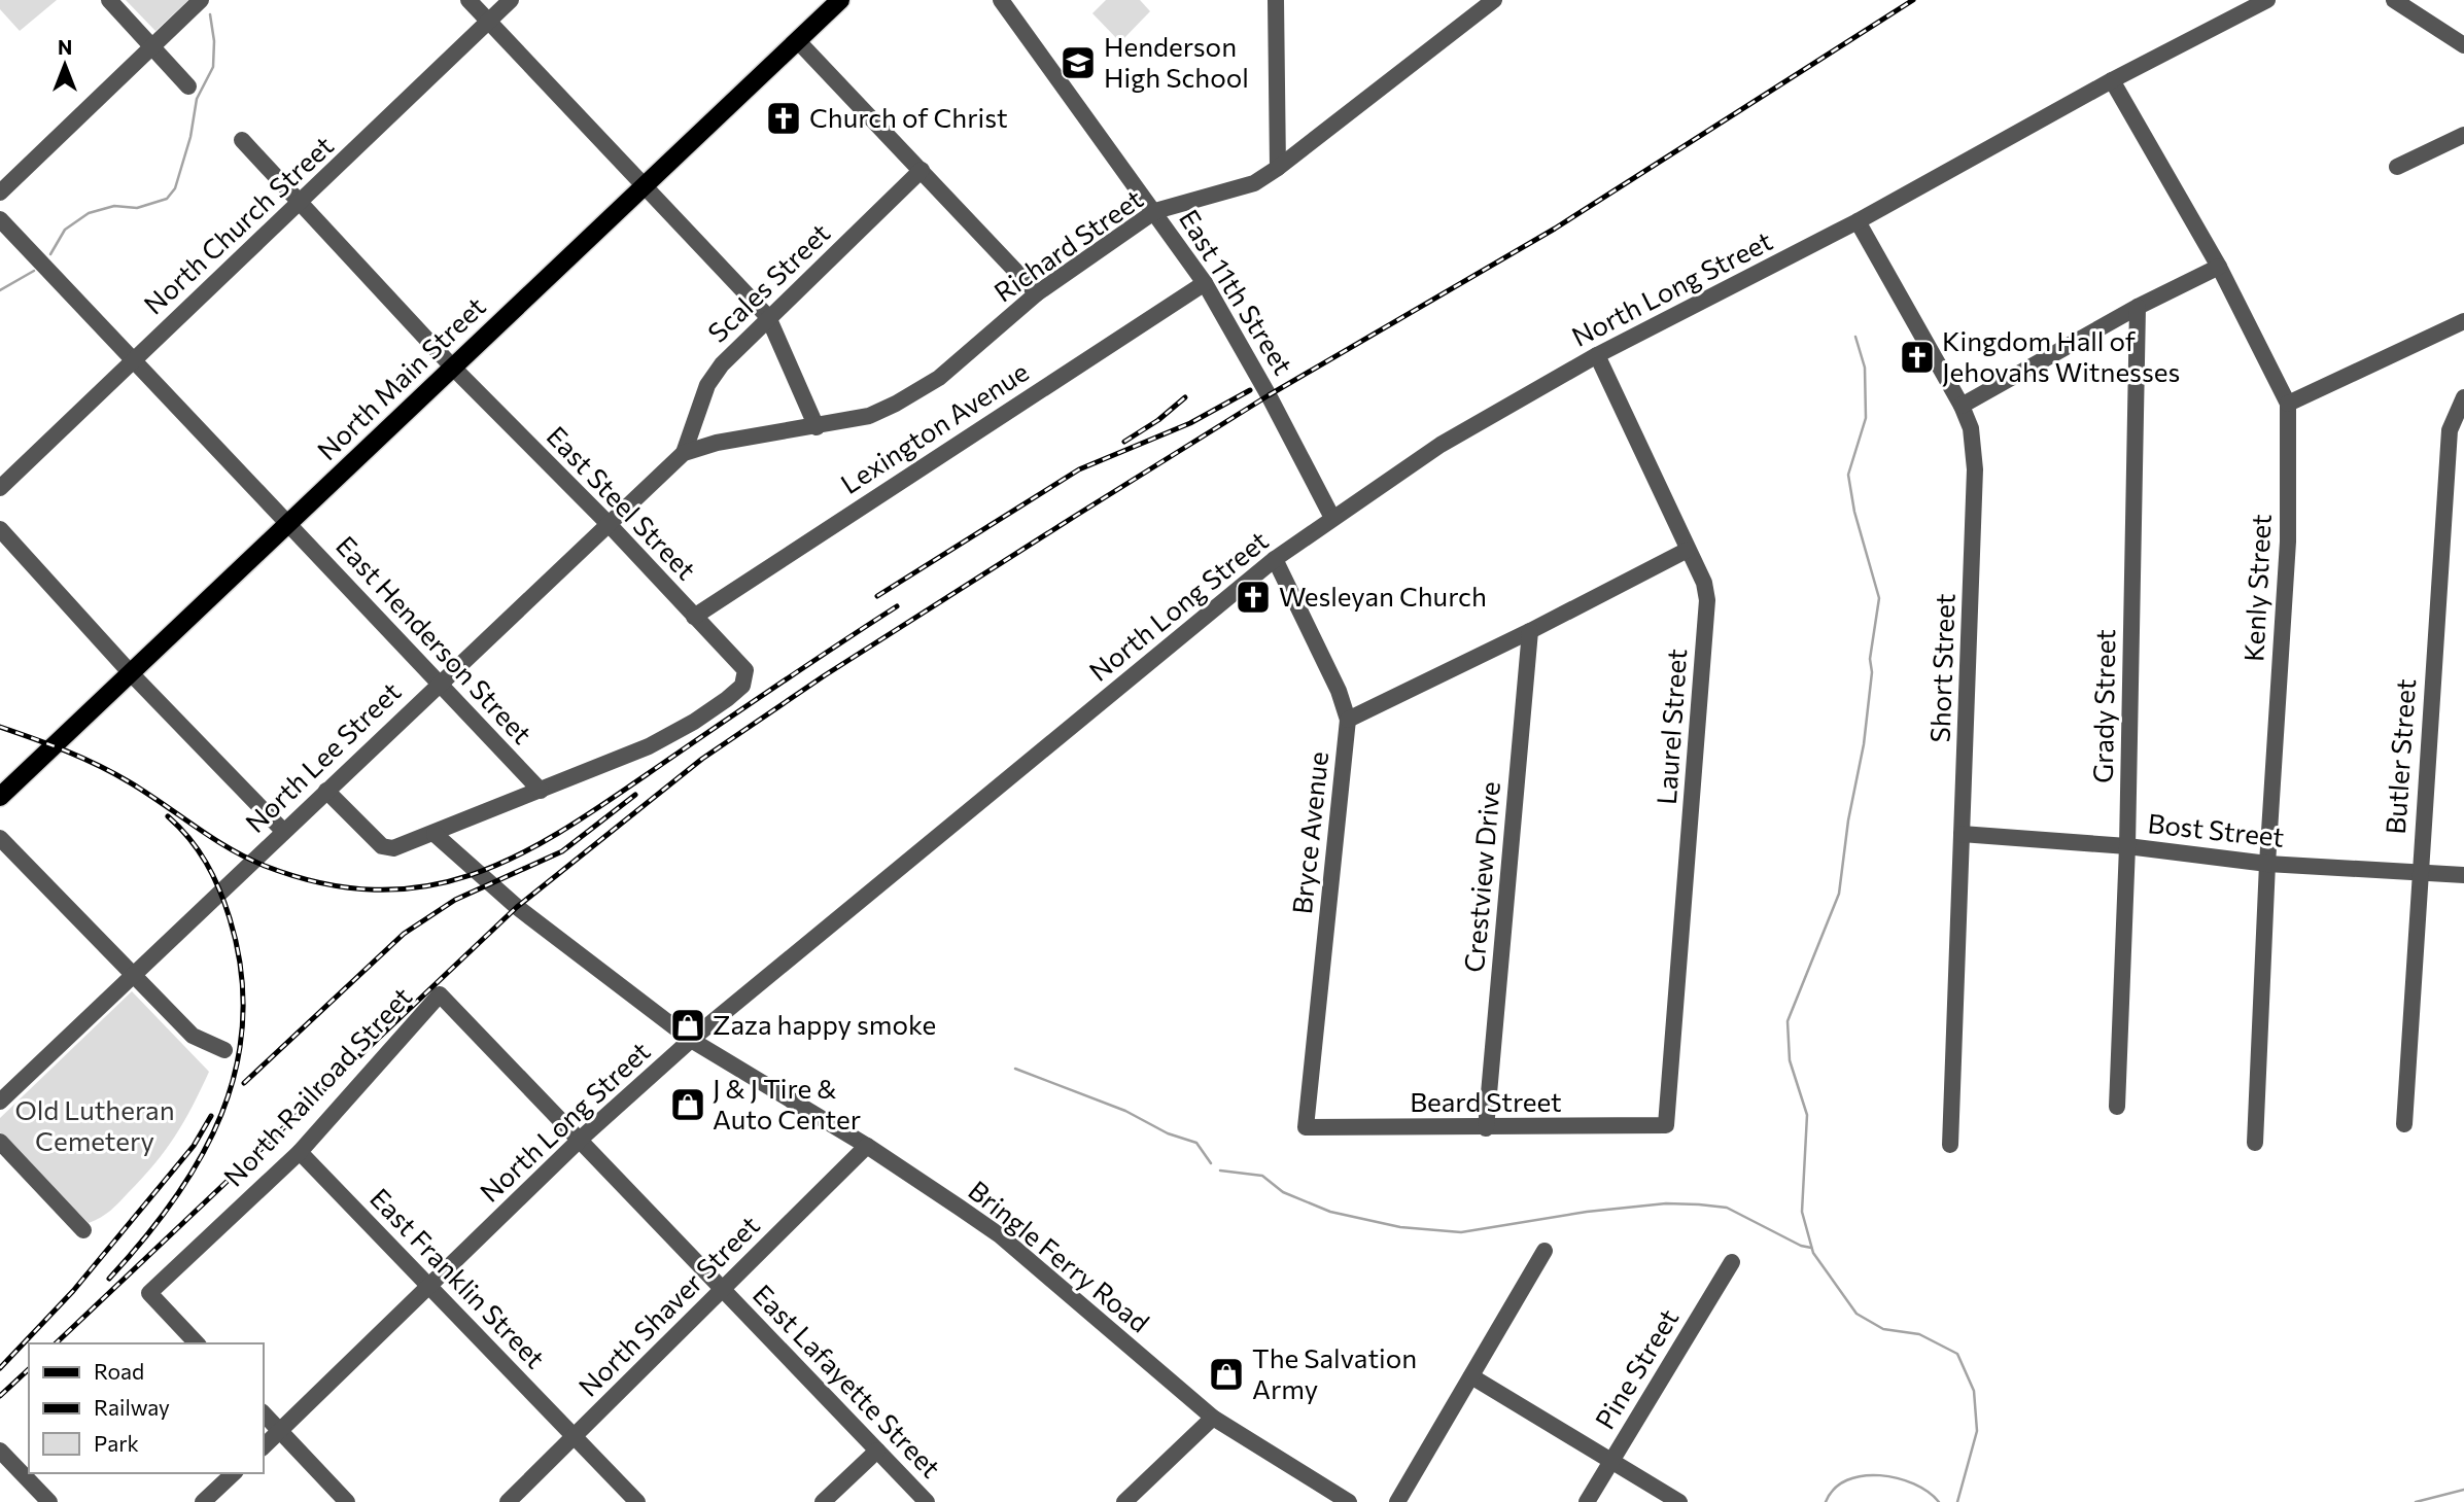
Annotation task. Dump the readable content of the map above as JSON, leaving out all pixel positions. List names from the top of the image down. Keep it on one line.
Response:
{"streets":{"main road":["North Main Street"],"street":["North Church Street","Richard Street","Scales Street","North Long Street","East 11th Street","Lexington Avenue","East Steel Street","Kenly Street","East Henderson Street","Short Street","Grady Street","Laurel Street","Butler Street","North Lee Street","Bost Street","Bryce Avenue","Crestview Drive","North Railroad Street","Beard Street","Bringle Ferry Road","East Franklin Street","North Shaver Street","Pine Street","East Lafayette Street"]},"crossings":[["North Church Street","East Steel Street"],["North Church Street","East Henderson Street"],["Richard Street","Scales Street"],["Richard Street","East 11th Street"],["Richard Street","North Lee Street"],["Scales Street","North Lee Street"],["North Long Street","East 11th Street"],["North Long Street","Kenly Street"],["North Long Street","Short Street"],["North Long Street","Laurel Street"],["North Long Street","Bryce Avenue"],["North Long Street","North Railroad Street"],["North Long Street","Bringle Ferry Road"],["North Long Street","East Franklin Street"],["North Long Street","East Lafayette Street"],["East 11th Street","Lexington Avenue"],["North Main Street","East Steel Street"],["North Main Street","East Henderson Street"],["Lexington Avenue","East Steel Street"],["East Steel Street","East Henderson Street"],["East Steel Street","North Lee Street"],["Kenly Street","Bost Street"],["East Henderson Street","North Lee Street"],["Short Street","Bost Street"],["Grady Street","Bost Street"],["Laurel Street","Beard Street"],["Butler Street","Bost Street"],["Bryce Avenue","Beard Street"],["Crestview Drive","Beard Street"],["North Railroad Street","East Franklin Street"],["North Railroad Street","East Lafayette Street"],["Bringle Ferry Road","North Shaver Street"],["East Franklin Street","North Shaver Street"],["North Shaver Street","East Lafayette Street"]],"parks":["Old Lutheran Cemetery"],"places":{"school or university":["Henderson High School"],"church":["Church of Christ","Kingdom Hall of Jehovahs Witnesses","Wesleyan Church"],"shop":["Zaza happy smoke","J & J Tire & Auto Center","The Salvation Army"]},"legend":["Road","Railway","Park"],"north":"top"}
